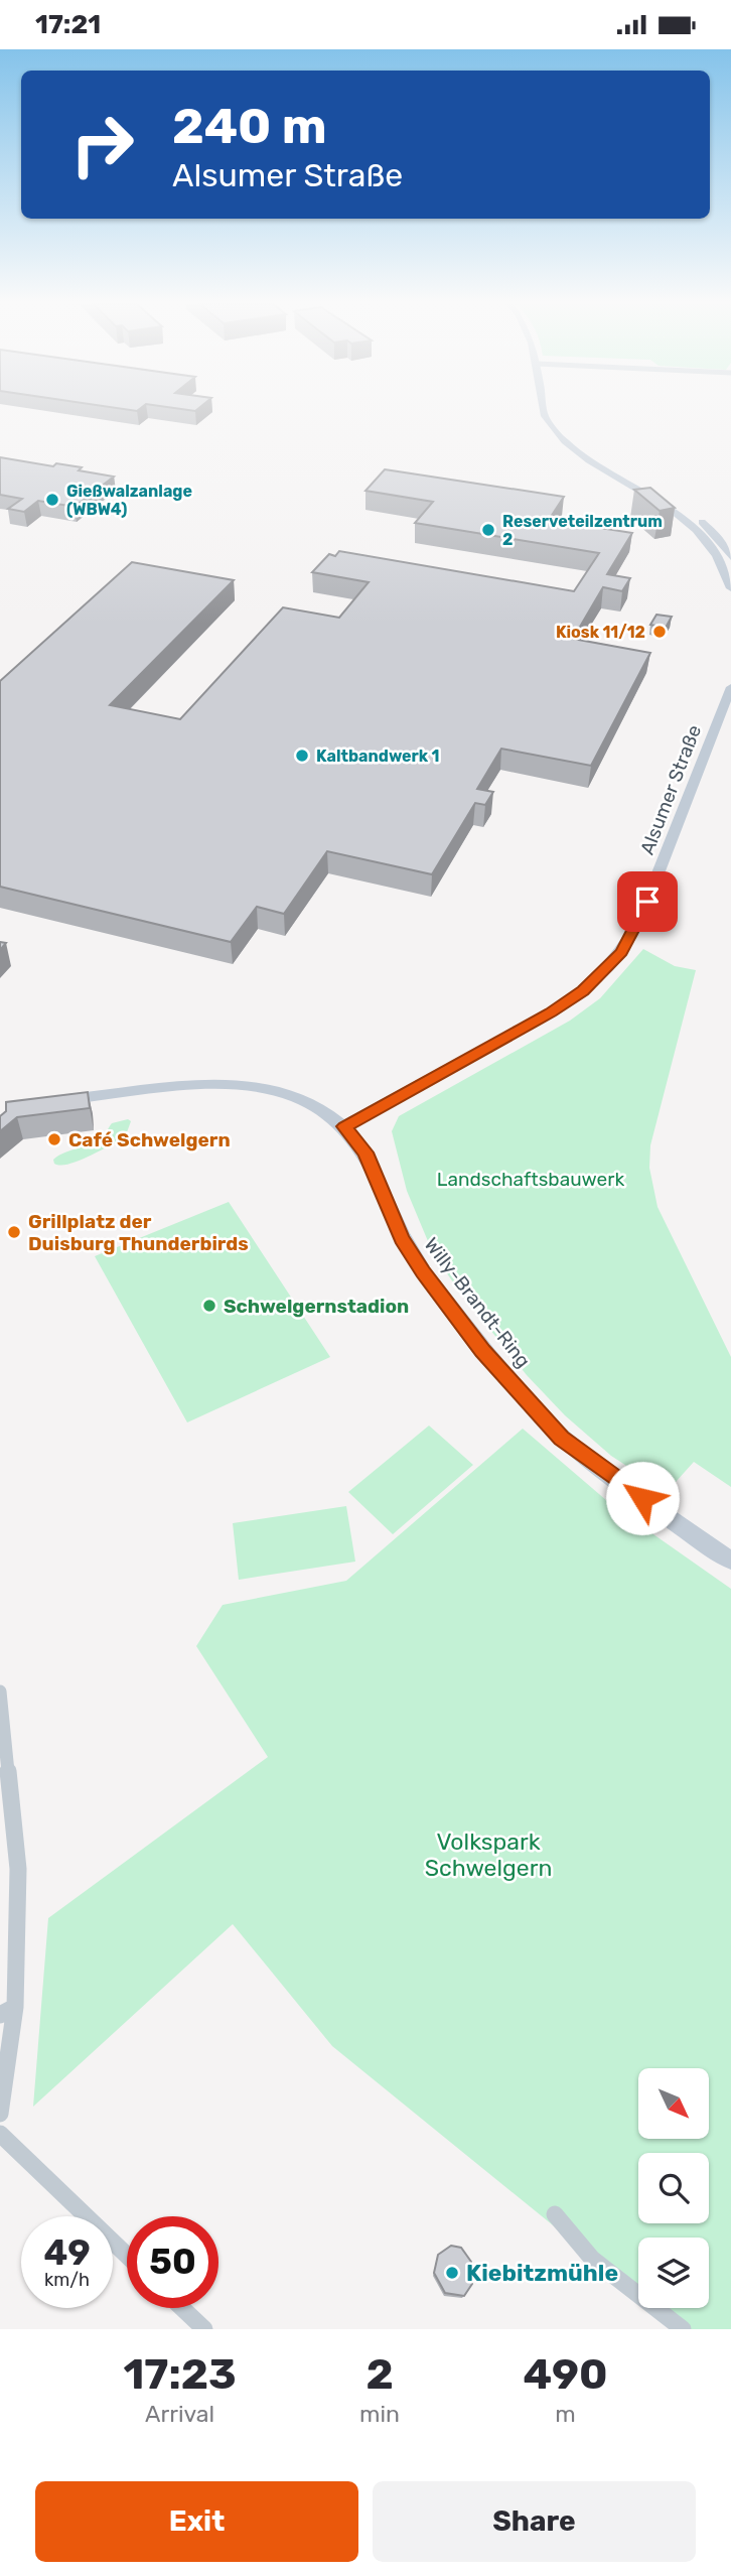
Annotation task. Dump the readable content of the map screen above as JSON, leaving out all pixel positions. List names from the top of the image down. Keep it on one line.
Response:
{"streets":{"street":["Alsumer Straße","Willy-Brandt-Ring"]},"crossings":[["Alsumer Straße","Willy-Brandt-Ring"]],"parks":["Landschaftsbauwerk","Volkspark Schwelgern"],"places":["Gießwalzanlage (WBW4)","Reserveteilzentrum 2","Kiosk 11/12","Kaltbandwerk 1","Café Schwelgern","Grillplatz der Duisburg Thunderbirds","Schwelgernstadion","Kiebitzmühle"],"north":"bottom right","page":{"status":"17:21","turn":["240 m","Alsumer Straße"],"speed":"49 km/h","limit":"50","eta":["17:23","Arrival","2","min","490","m"],"buttons":["Exit","Share"]}}
